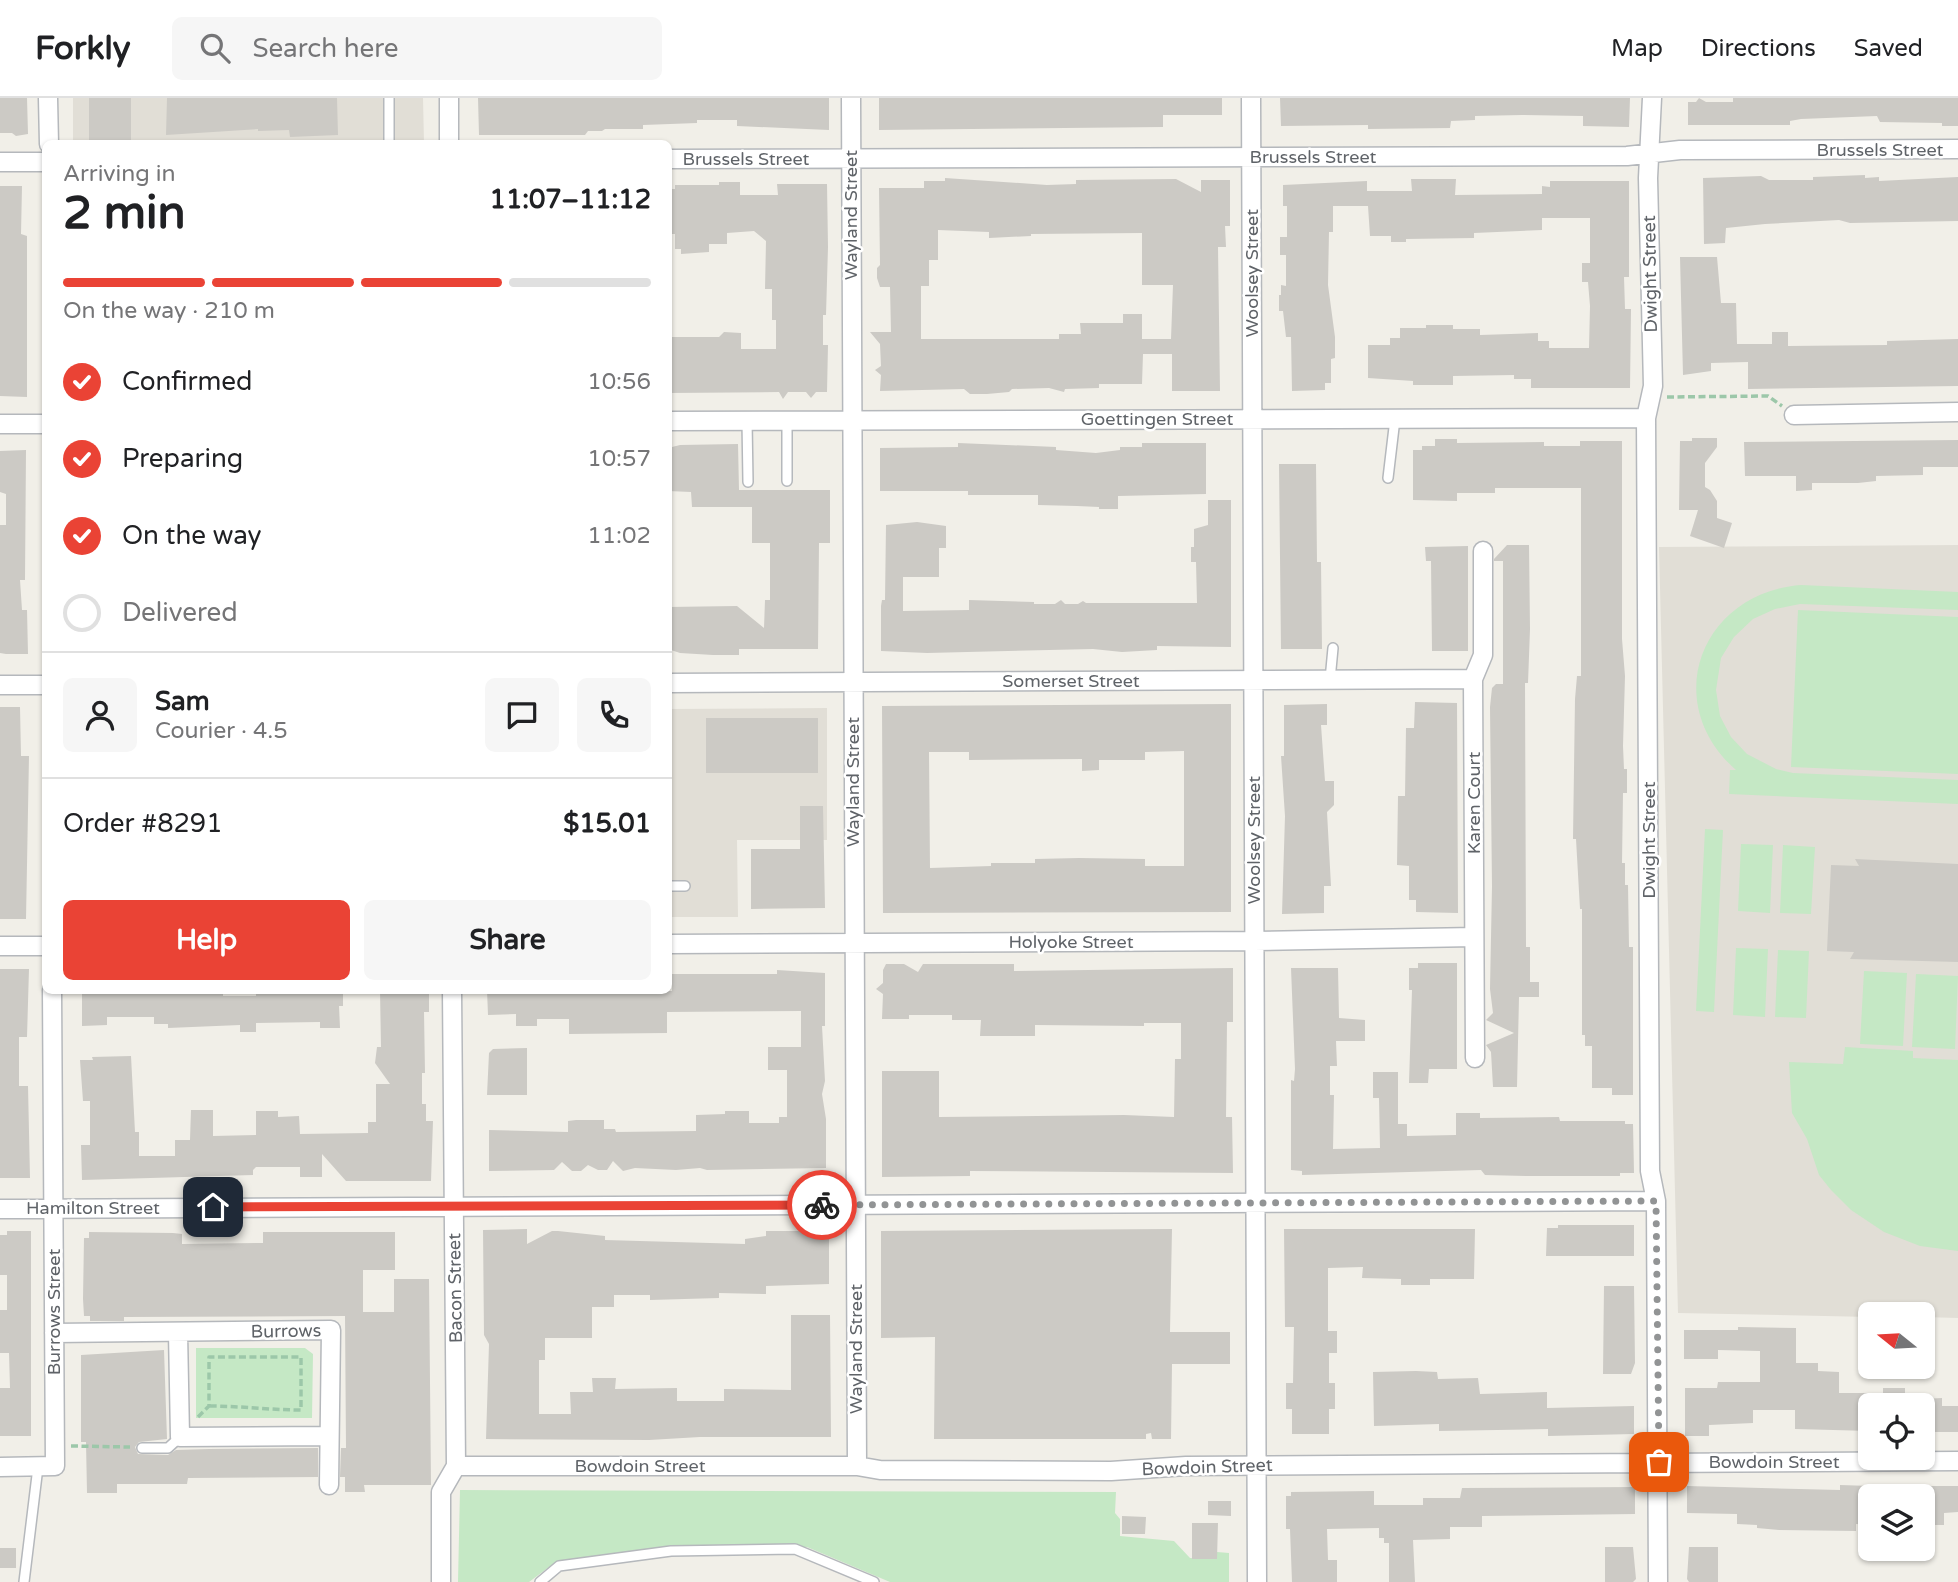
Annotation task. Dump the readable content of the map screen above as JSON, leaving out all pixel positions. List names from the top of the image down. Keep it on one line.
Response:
{"streets":{"street":["Brussels Street","Wayland Street","Woolsey Street","Dwight Street","Goettingen Street","Somerset Street","Karen Court","Holyoke Street","Hamilton Street","Bacon Street","Burrows Street","Burrows","Bowdoin Street"]},"crossings":[["Brussels Street","Wayland Street"],["Brussels Street","Woolsey Street"],["Brussels Street","Dwight Street"],["Wayland Street","Goettingen Street"],["Wayland Street","Somerset Street"],["Wayland Street","Holyoke Street"],["Wayland Street","Hamilton Street"],["Wayland Street","Bowdoin Street"],["Woolsey Street","Goettingen Street"],["Woolsey Street","Somerset Street"],["Woolsey Street","Holyoke Street"],["Woolsey Street","Hamilton Street"],["Woolsey Street","Bowdoin Street"],["Dwight Street","Goettingen Street"],["Dwight Street","Hamilton Street"],["Dwight Street","Bowdoin Street"],["Somerset Street","Karen Court"],["Karen Court","Holyoke Street"],["Hamilton Street","Bacon Street"],["Hamilton Street","Burrows Street"],["Bacon Street","Bowdoin Street"],["Burrows Street","Burrows"]],"north":"left","page":{"header":"Forkly","search":"Search here","nav":["Map","Directions","Saved"],"heading":["2 min","Arriving in","11:07–11:12"],"panel":["Sam","Courier · 4.5","Order #8291","$15.01"],"bar":"On the way · 210 m","list":[["Confirmed","10:56"],["Preparing","10:57"],["On the way","11:02"],"Delivered"],"buttons":["Help","Share"]}}
